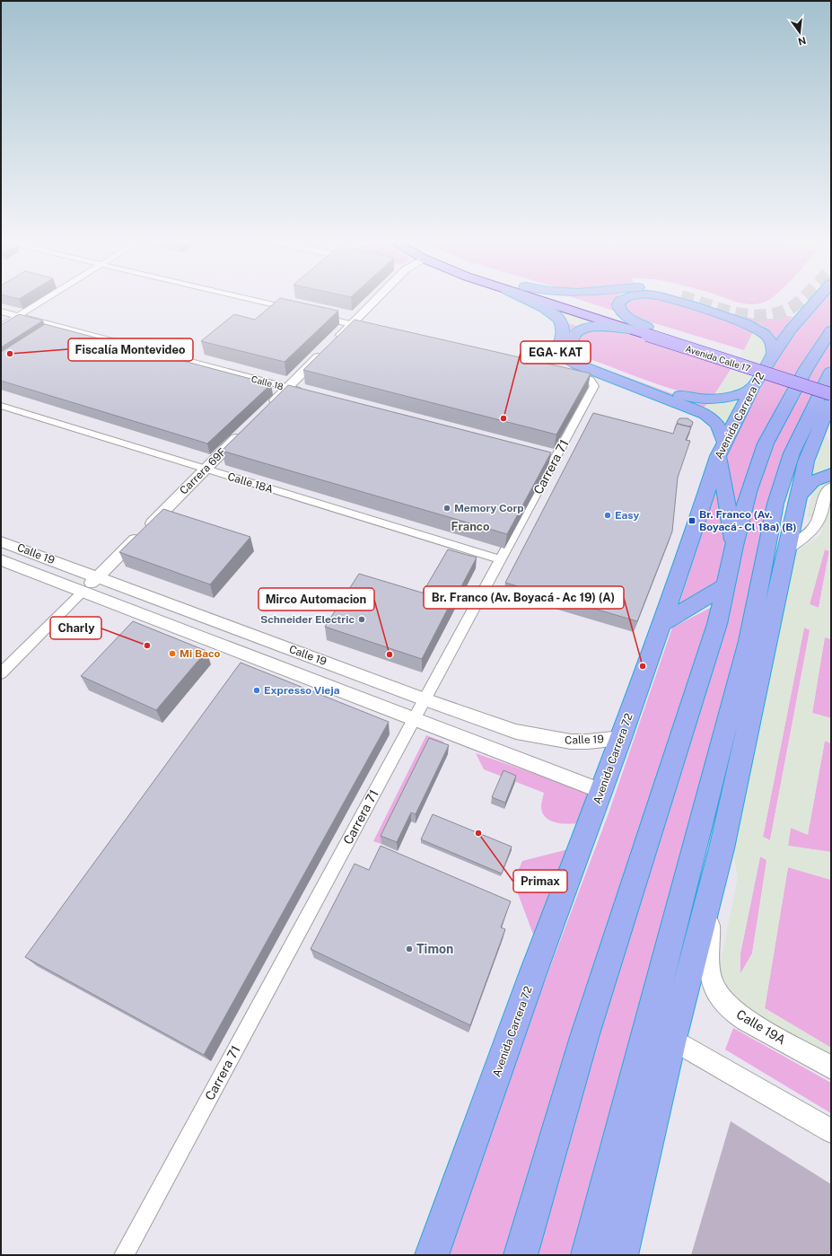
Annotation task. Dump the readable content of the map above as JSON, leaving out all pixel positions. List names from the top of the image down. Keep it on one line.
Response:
{"streets":{"highway":["Avenida Carrera 72"],"main road":["Avenida Calle 17"],"street":["Calle 18","Carrera 71","Carrera 69F","Calle 18A","Calle 19","Calle 19A"]},"crossings":[["Avenida Carrera 72","Calle 19"],["Carrera 71","Calle 18A"],["Carrera 71","Calle 19"],["Carrera 69F","Calle 18A"],["Carrera 69F","Calle 19"]],"districts":["Franco"],"places":{"other":["Fiscalía Montevideo","EGA- KAT","Memory Corp","Easy","Schneider Electric","Charly","Mi Baco","Mirco Automacion","Br. Franco (Av. Boyacá - Ac 19) (A)","Expresso Vieja","Primax","Timon"],"transit":["Br. Franco (Av. Boyacá - Cl 18a) (B)"]},"north":"bottom"}
